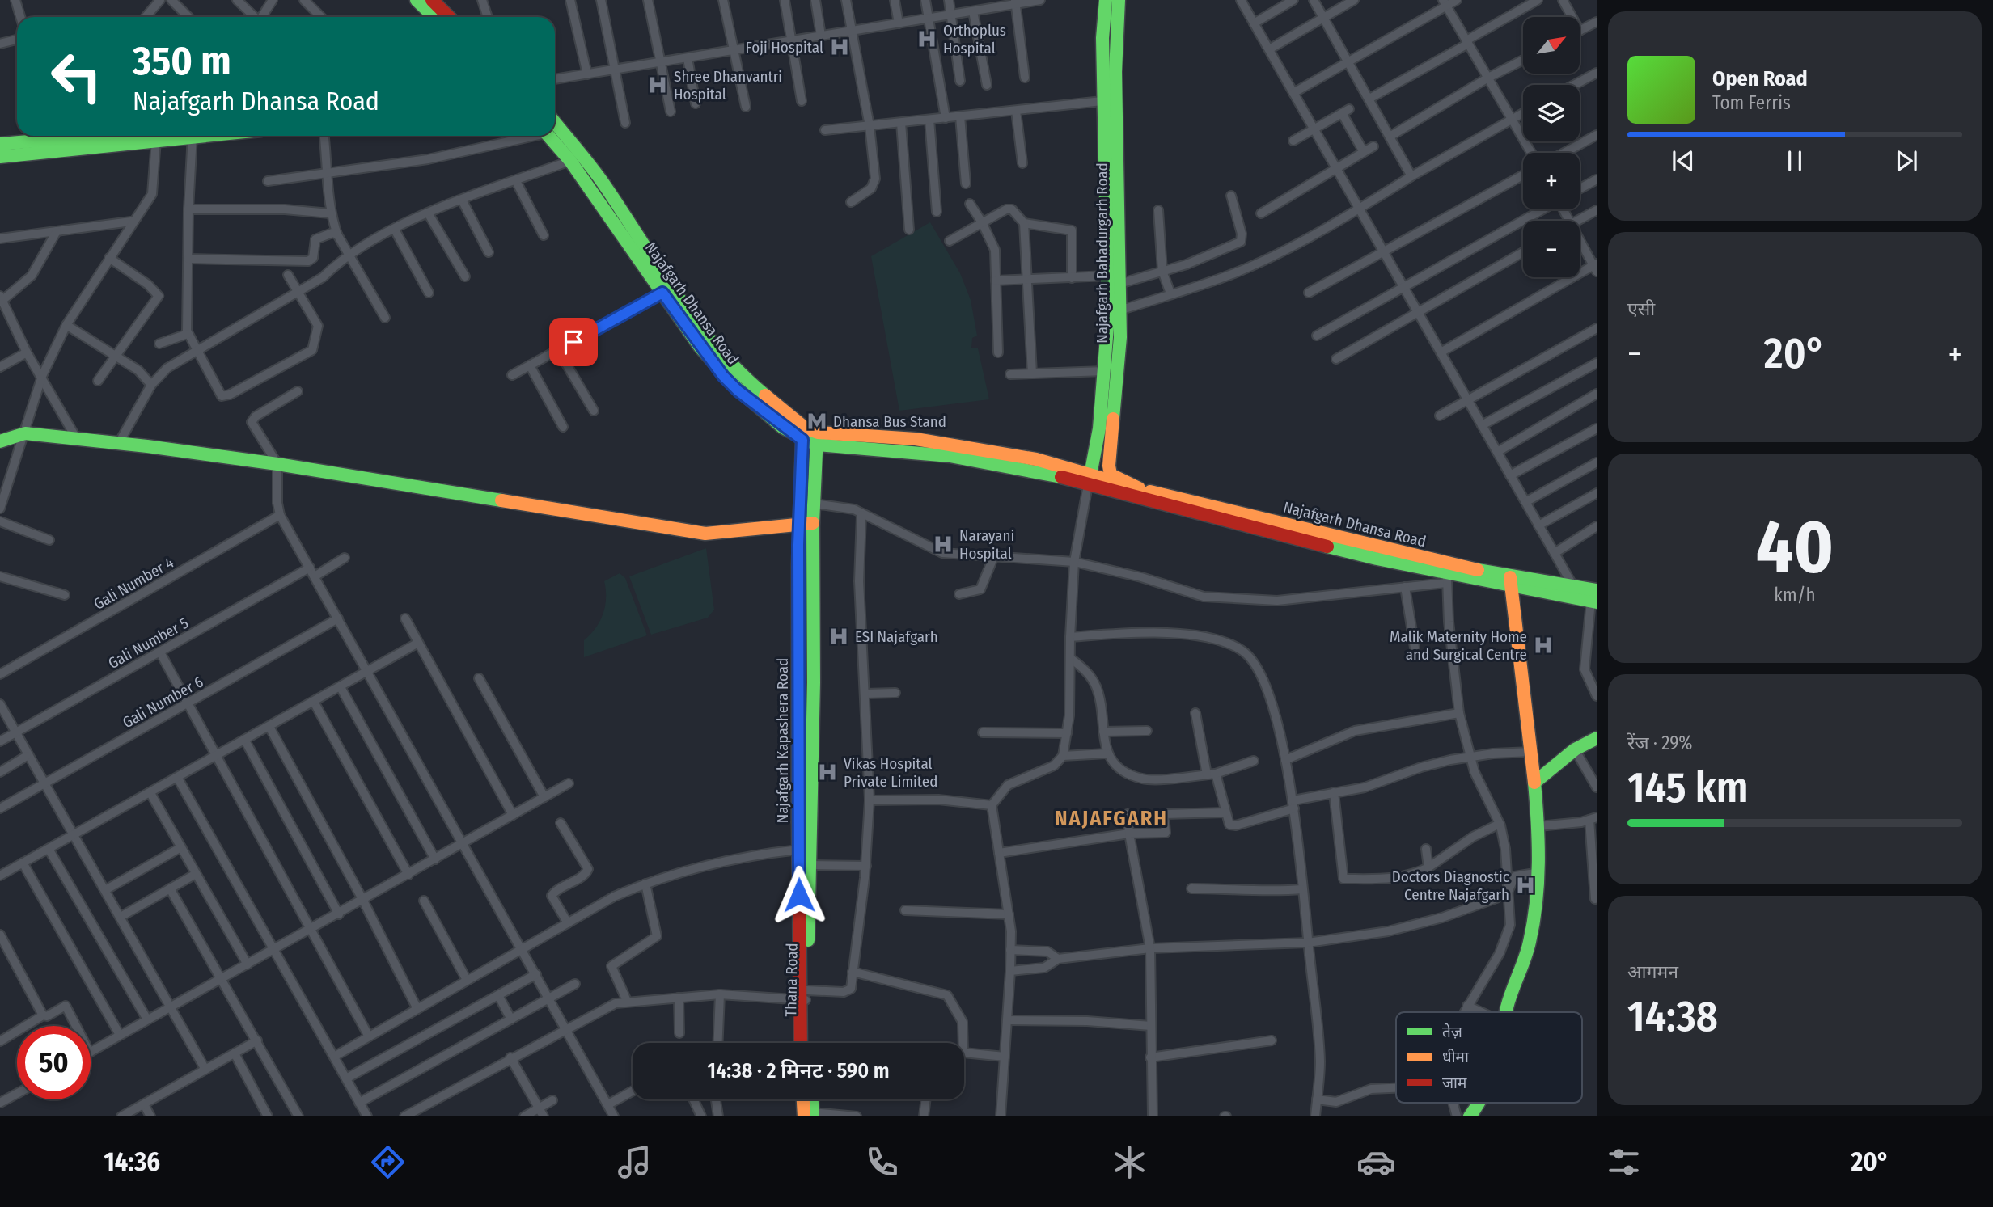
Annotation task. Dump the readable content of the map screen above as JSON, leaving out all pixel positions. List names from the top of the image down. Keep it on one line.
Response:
{"streets":{"main road":["Najafgarh Bahadurgarh Road","Najafgarh Dhansa Road","Najafgarh Kapashera Road","Thana Road"],"street":["Gali Number 4","Gali Number 5","Gali Number 6"]},"crossings":[["Najafgarh Bahadurgarh Road","Najafgarh Dhansa Road"],["Najafgarh Dhansa Road","Najafgarh Kapashera Road"],["Najafgarh Dhansa Road","Thana Road"],["Najafgarh Kapashera Road","Thana Road"]],"districts":["NAJAFGARH"],"places":{"hospital":["Orthoplus Hospital","Foji Hospital","Shree Dhanvantri Hospital","Narayani Hospital","ESI Najafgarh","Malik Maternity Home and Surgical Centre","Vikas Hospital Private Limited","Doctors Diagnostic Centre Najafgarh"],"metro station":["Dhansa Bus Stand"]},"legend":["तेज़","धीमा","जाम"],"north":"top right","page":{"map_buttons":["+","−"],"turn":["350 m","Najafgarh Dhansa Road"],"song":["Open Road","Tom Ferris"],"tile":["एसी",["40","km/h"],["रेंज · 29%","145 km"],["आगमन","14:38"]],"heat":["−","20°","+"],"limit":"50","trip":"14:38 · 2 मिनट · 590 m","tabs":["14:36","20°"]}}
